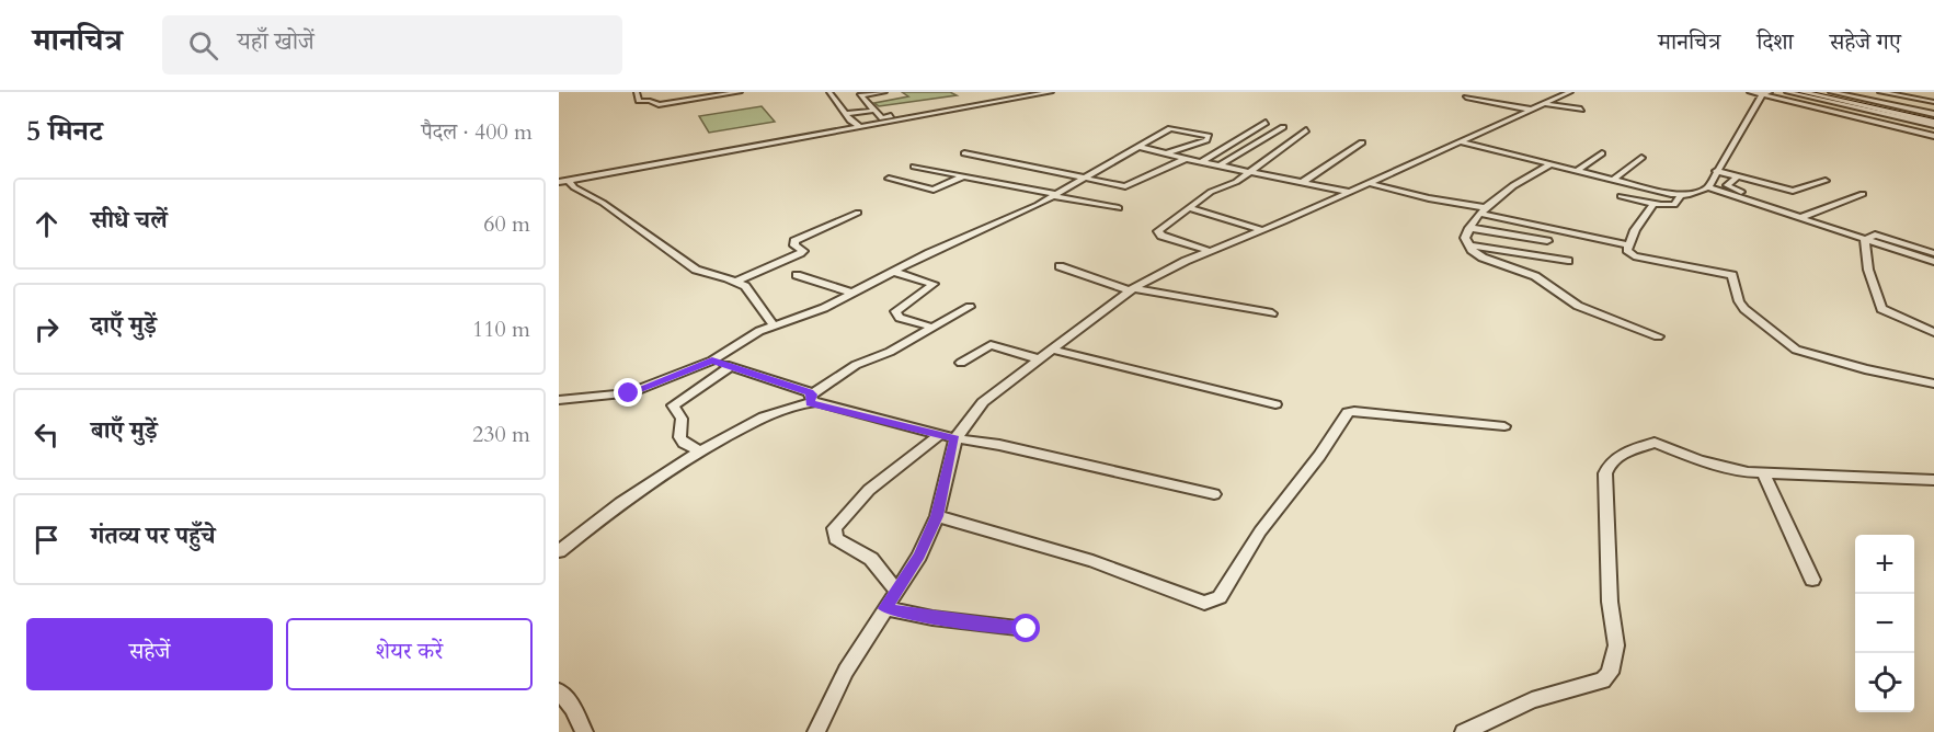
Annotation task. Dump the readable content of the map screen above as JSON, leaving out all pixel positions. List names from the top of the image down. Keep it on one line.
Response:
{"page":{"header":"मानचित्र","search":"यहाँ खोजें","nav":["मानचित्र","दिशा","सहेजे गए"],"heading":["5 मिनट","पैदल · 400 m"],"list":[["सीधे चलें","60 m"],["दाएँ मुड़ें","110 m"],["बाएँ मुड़ें","230 m"],"गंतव्य पर पहुँचे"],"map_buttons":["+","−"],"buttons":["सहेजें","शेयर करें"]}}
